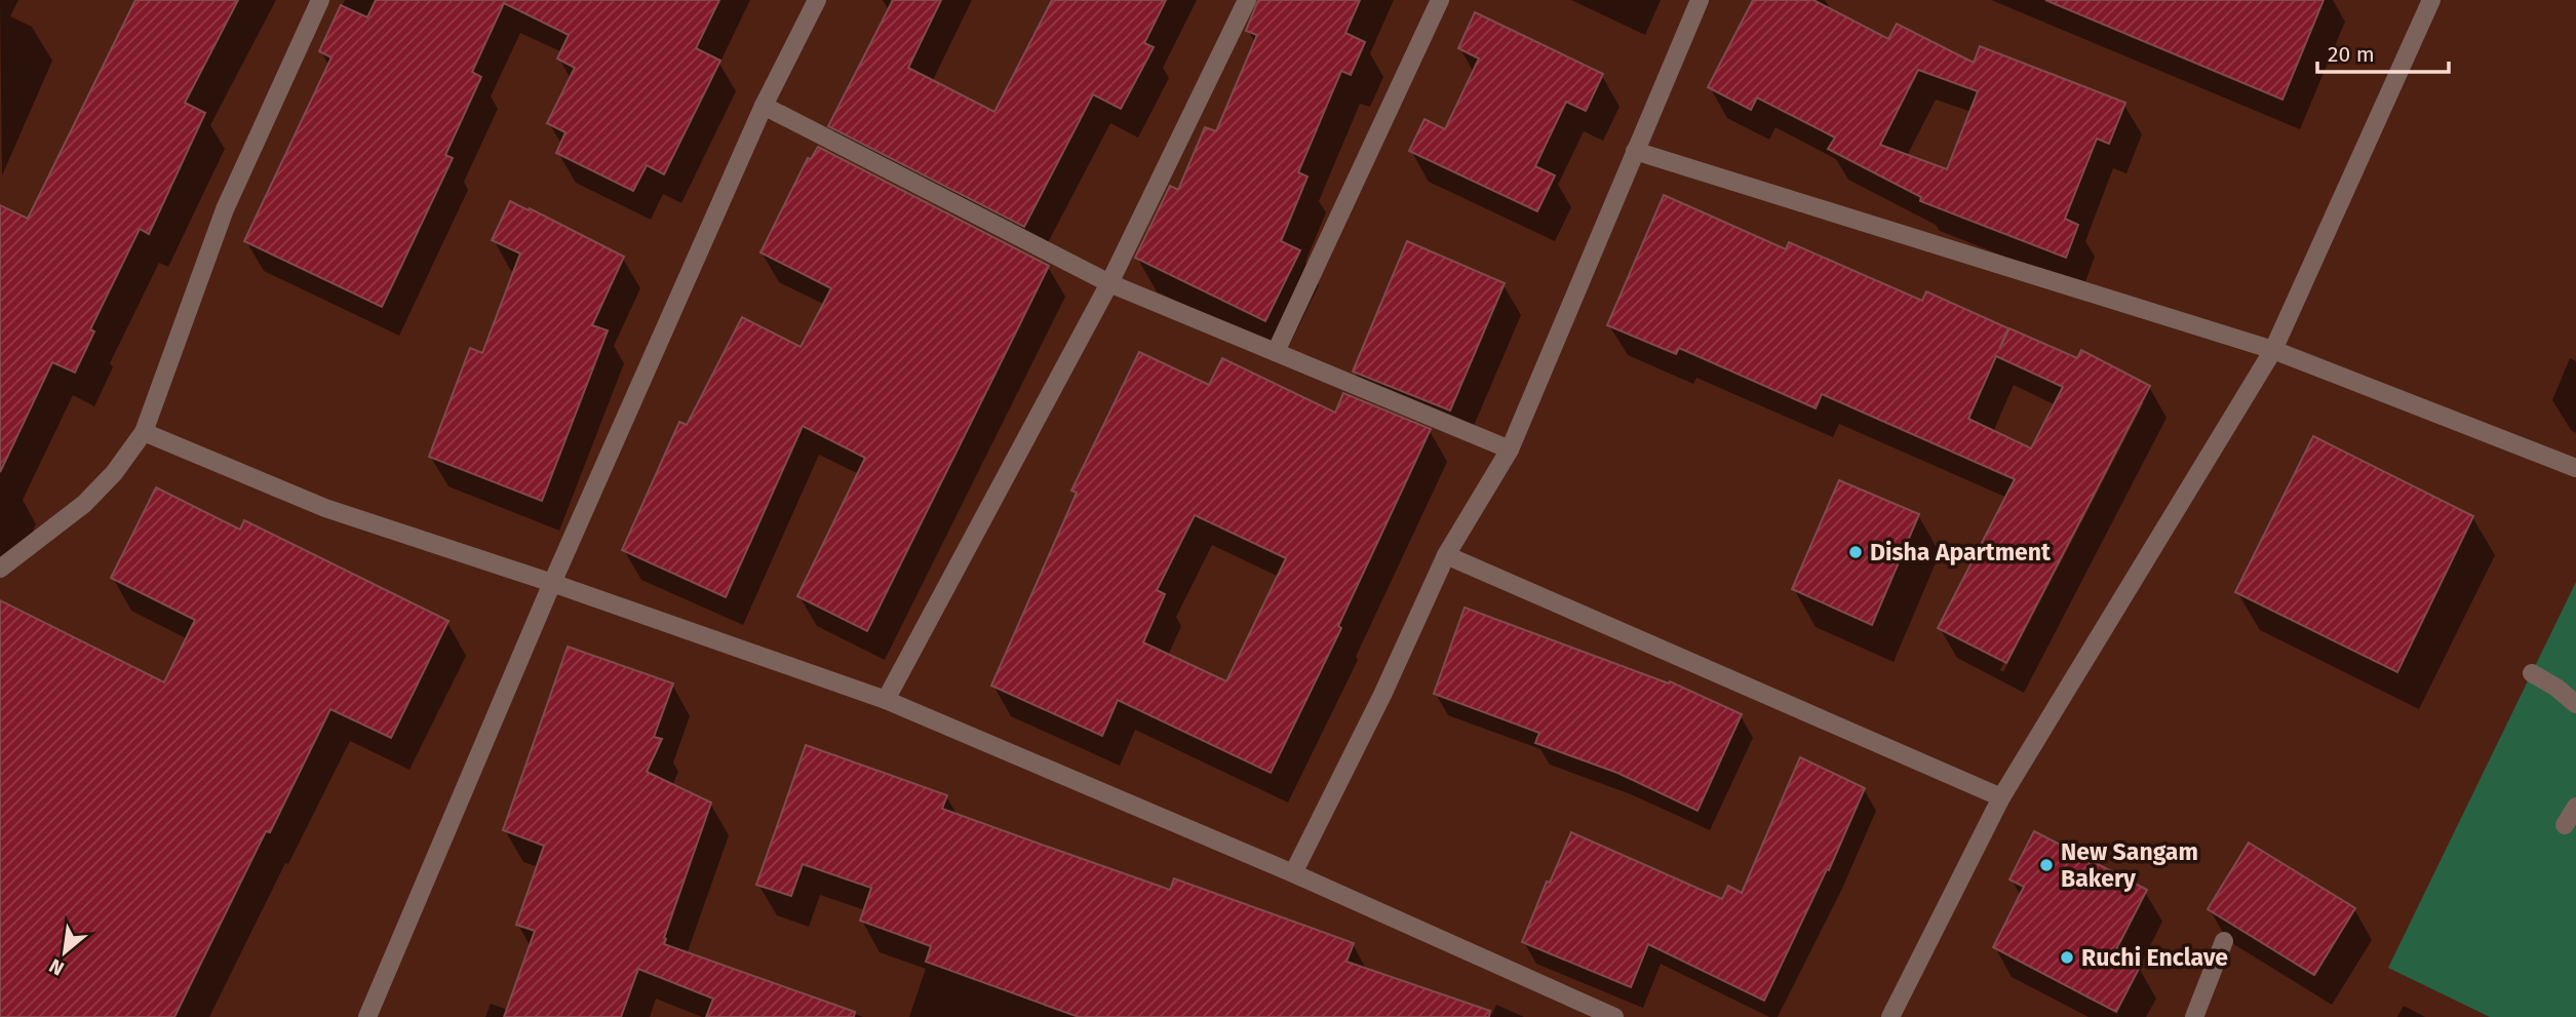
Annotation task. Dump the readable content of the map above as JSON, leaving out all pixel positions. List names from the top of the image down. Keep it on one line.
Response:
{"places":["Disha Apartment","New Sangam Bakery","Ruchi Enclave"],"scale_bar":"20 m","north":"bottom left"}
